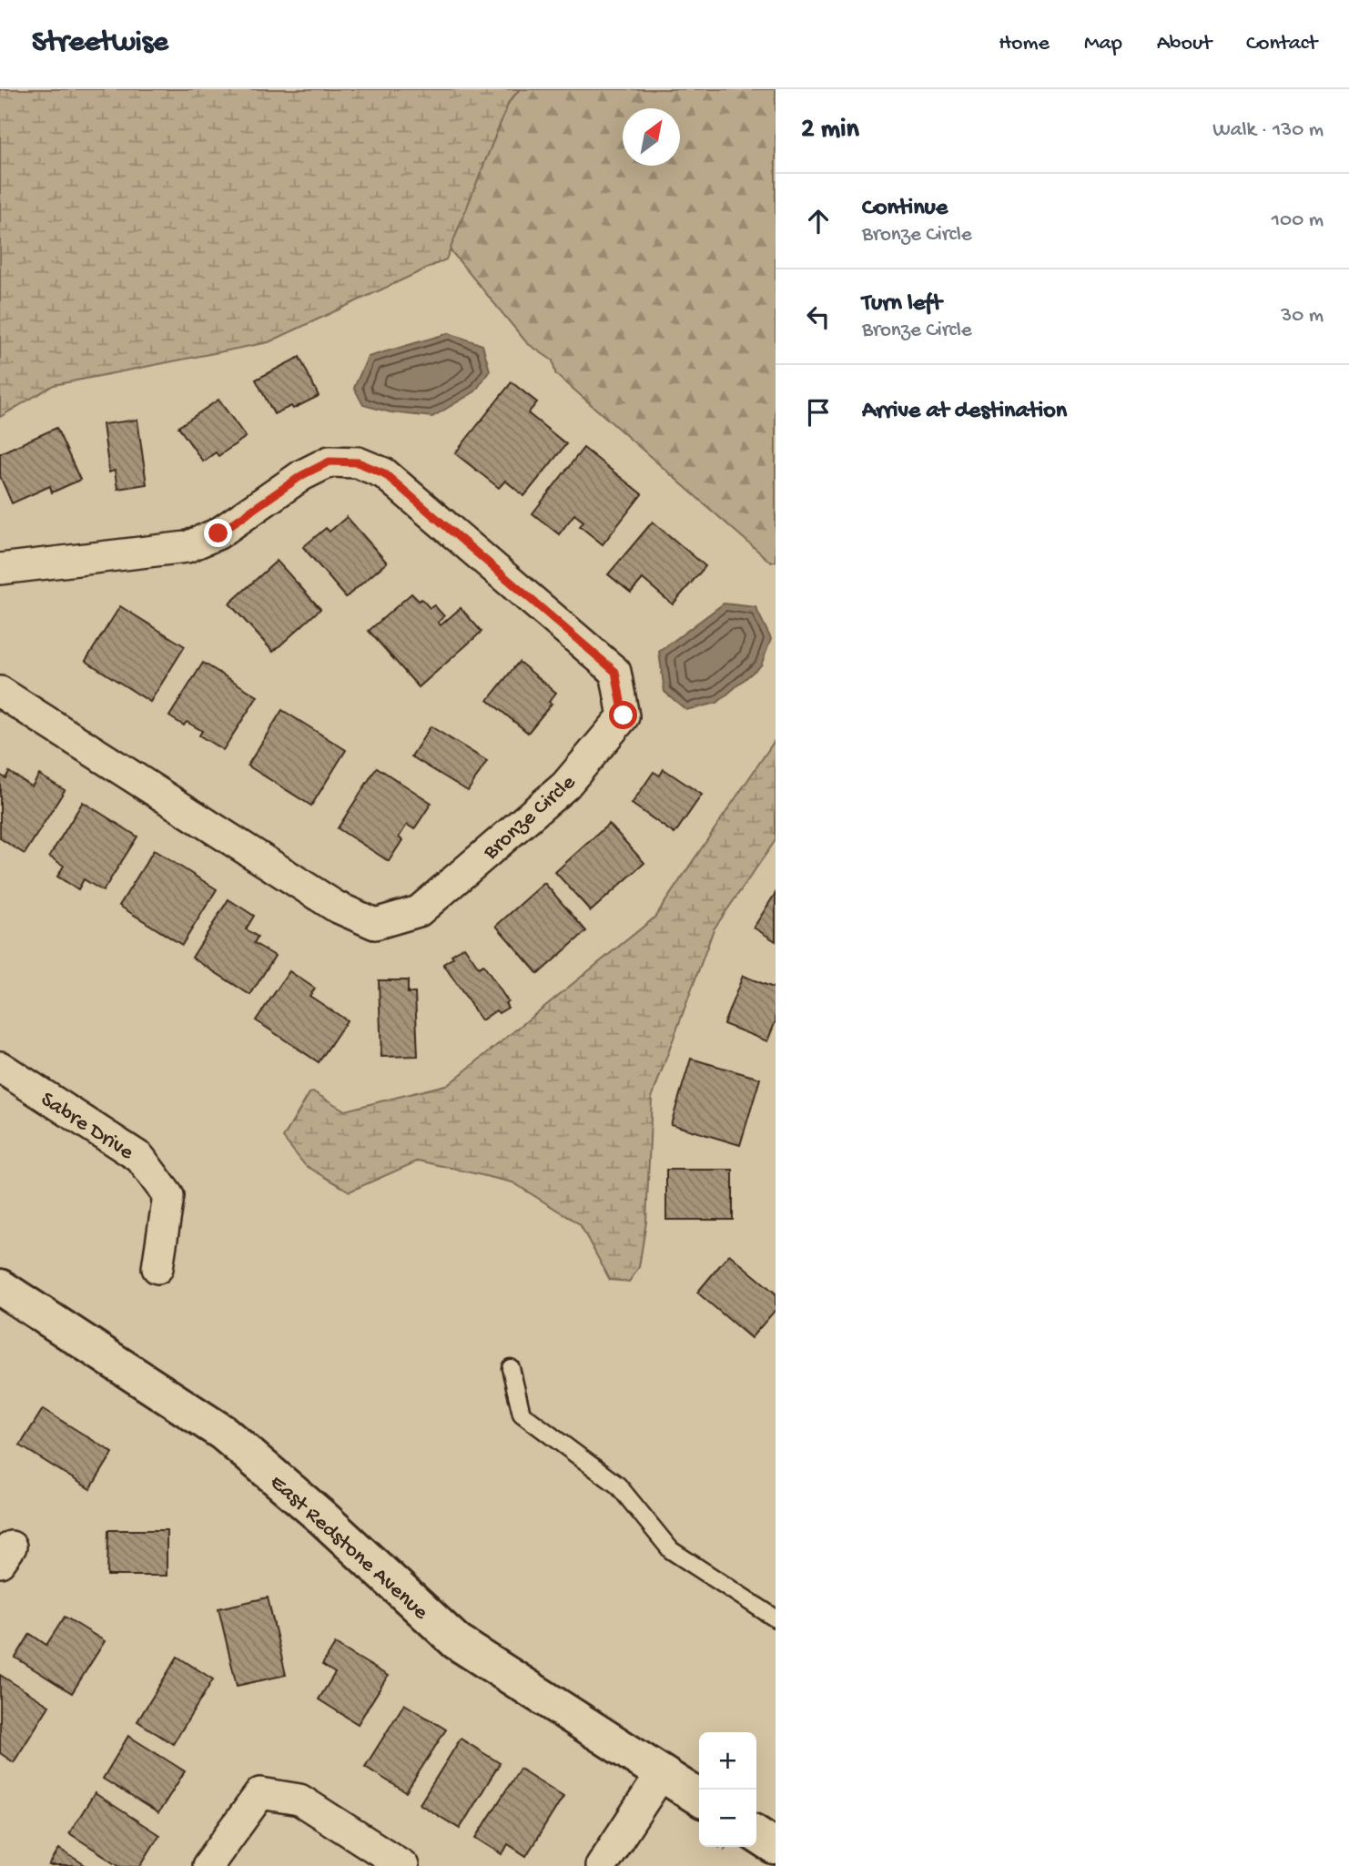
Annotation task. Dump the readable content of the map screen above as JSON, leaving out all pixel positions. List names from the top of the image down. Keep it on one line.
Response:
{"streets":{"street":["Bronze Circle","Sabre Drive","East Redstone Avenue"]},"north":"top right","page":{"header":"Streetwise","nav":["Home","Map","About","Contact"],"heading":["2 min","Walk · 130 m"],"list":[["Continue","Bronze Circle","100 m"],["Turn left","Bronze Circle","30 m"],"Arrive at destination"],"map_buttons":["+","−"]}}
